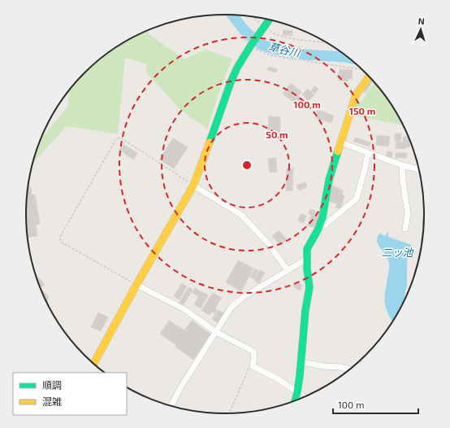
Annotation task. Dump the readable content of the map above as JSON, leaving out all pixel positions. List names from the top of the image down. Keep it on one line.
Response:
{"water":["草谷川","二ッ池"],"legend":["順調","混雑"],"scale_bar":"100 m","north":"top","rings":["100 m","150 m","50 m"]}
